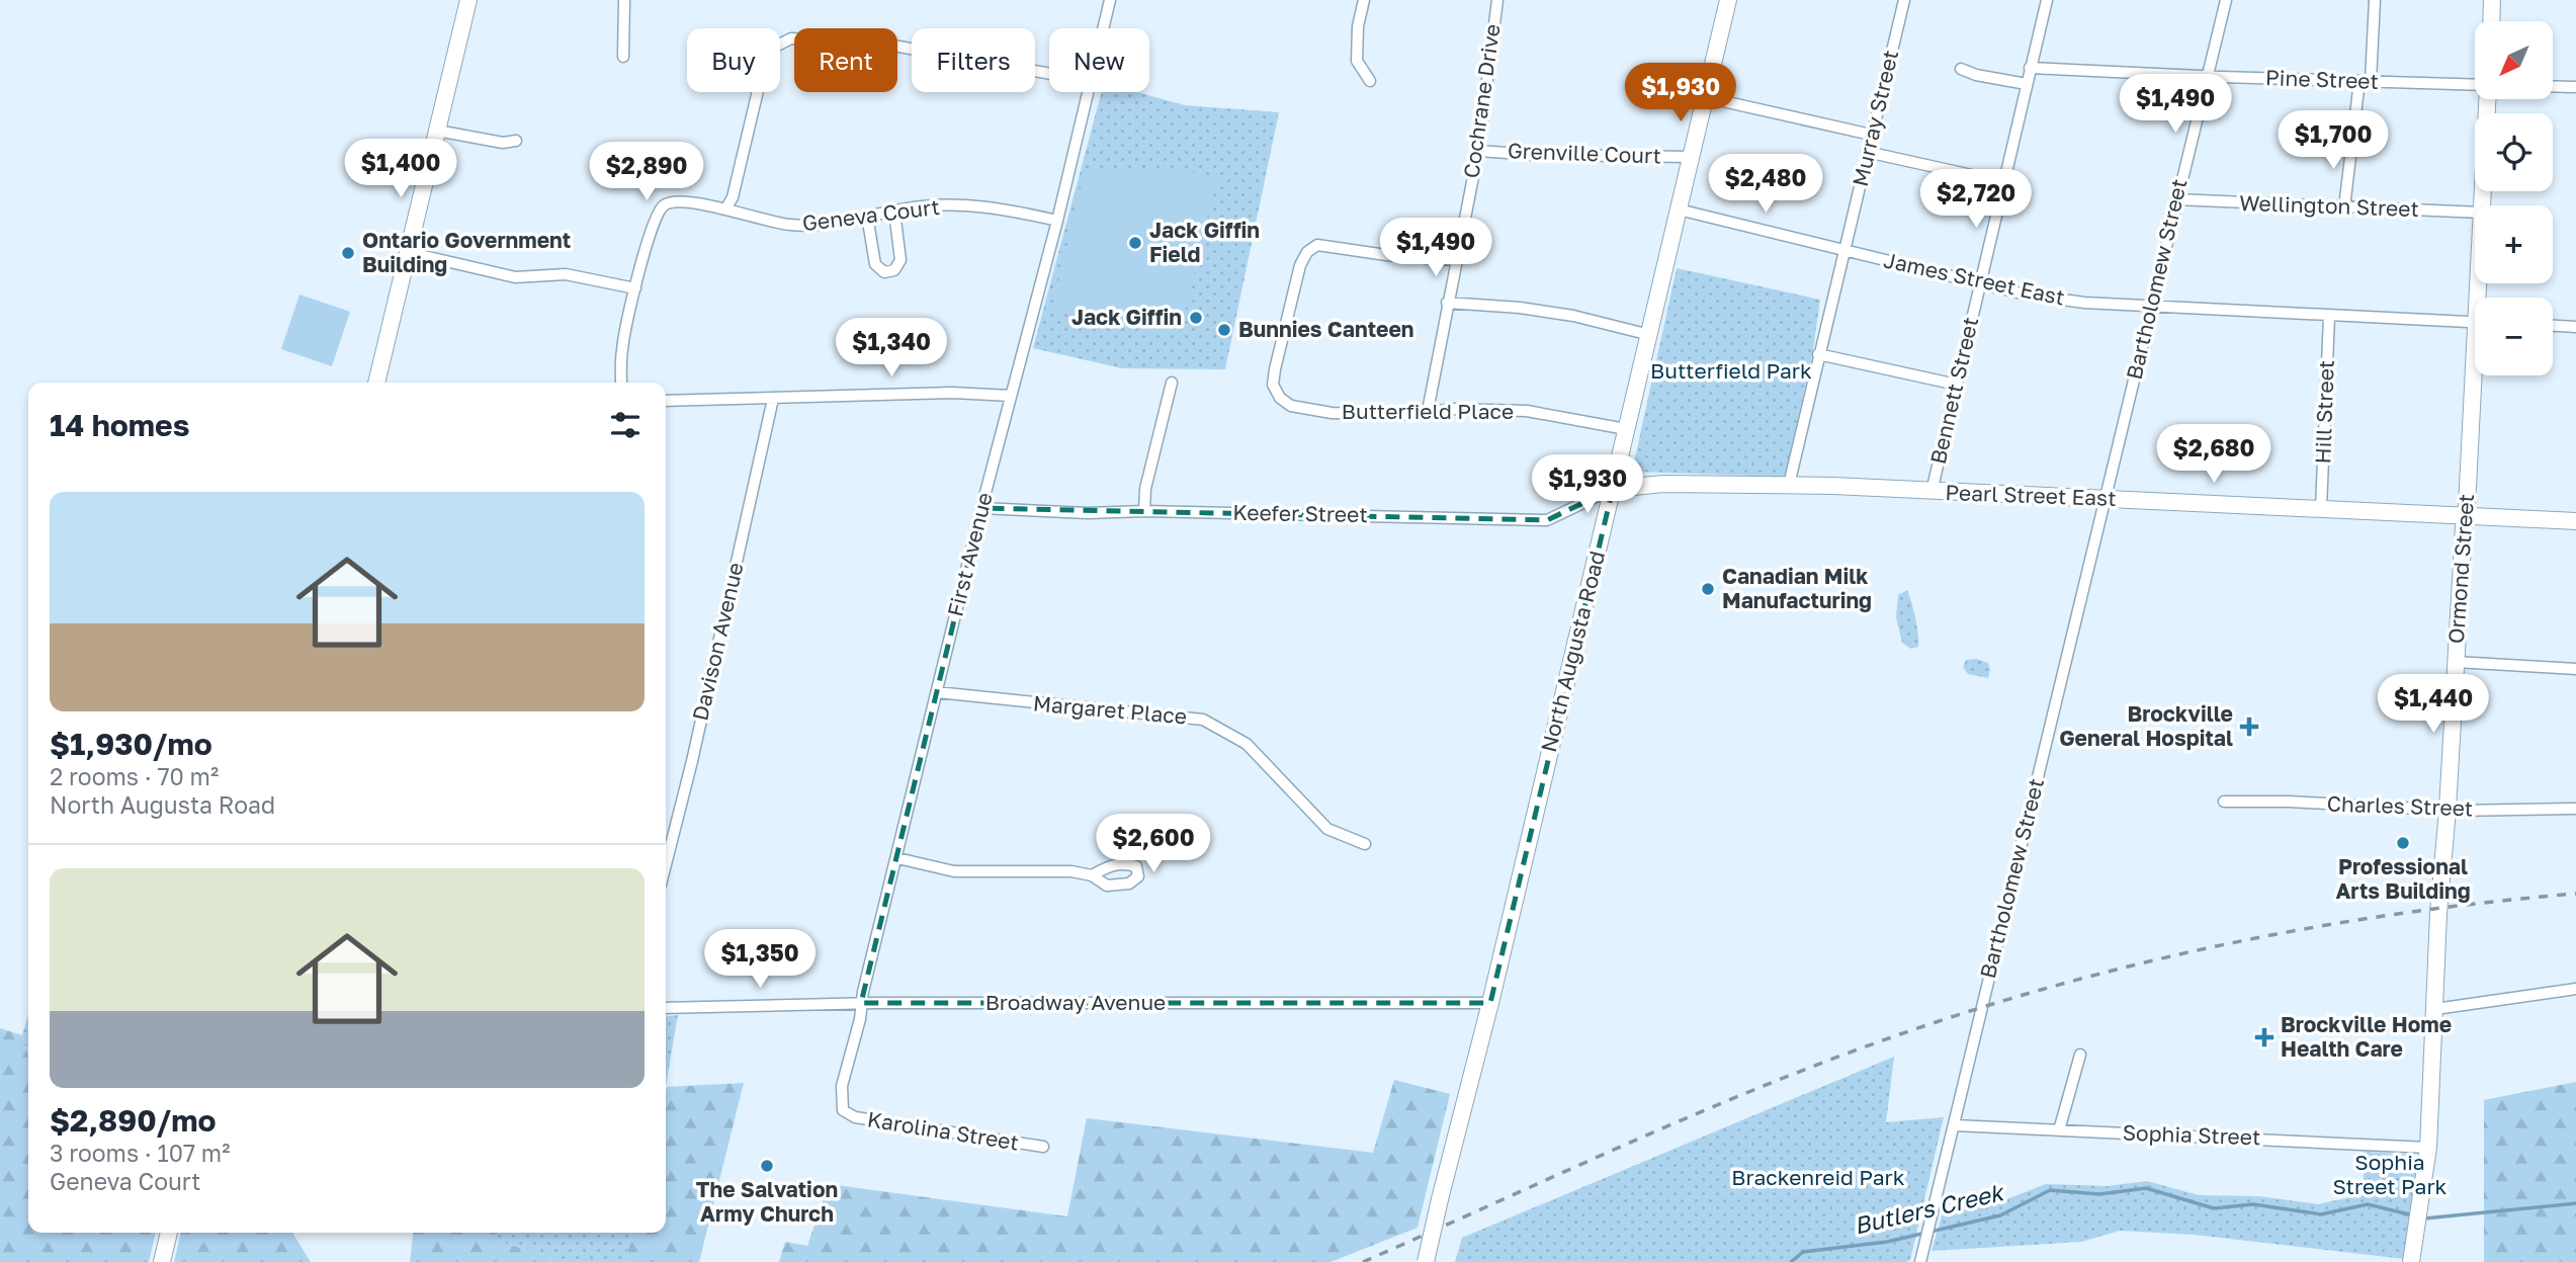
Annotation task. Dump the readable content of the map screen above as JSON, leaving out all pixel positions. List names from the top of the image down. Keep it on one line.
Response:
{"streets":{"street":["Pine Street","Cochrane Drive","Murray Street","Grenville Court","Wellington Street","Geneva Court","James Street East","Bartholomew Street","Bennett Street","Butterfield Place","Hill Street","Pearl Street East","Keefer Street","First Avenue","Ormond Street","Davison Avenue","North Augusta Road","Margaret Place","Charles Street","Broadway Avenue","Karolina Street","Sophia Street"]},"crossings":[["Pine Street","Bartholomew Street"],["Pine Street","Bennett Street"],["Cochrane Drive","Grenville Court"],["Cochrane Drive","Butterfield Place"],["Murray Street","James Street East"],["Murray Street","Pearl Street East"],["Grenville Court","North Augusta Road"],["Wellington Street","Bartholomew Street"],["Geneva Court","First Avenue"],["James Street East","Bartholomew Street"],["James Street East","Bennett Street"],["James Street East","Hill Street"],["James Street East","North Augusta Road"],["Bartholomew Street","Pearl Street East"],["Bartholomew Street","Sophia Street"],["Bennett Street","Pearl Street East"],["Butterfield Place","North Augusta Road"],["Hill Street","Pearl Street East"],["Pearl Street East","Keefer Street"],["Pearl Street East","Ormond Street"],["Pearl Street East","North Augusta Road"],["Keefer Street","First Avenue"],["Keefer Street","North Augusta Road"],["First Avenue","Margaret Place"],["First Avenue","Broadway Avenue"],["First Avenue","Karolina Street"],["Ormond Street","Charles Street"],["Ormond Street","Sophia Street"],["North Augusta Road","Broadway Avenue"]],"water":["Butlers Creek"],"parks":["Butterfield Park","Sophia Street Park","Brackenreid Park"],"places":{"other":["Jack Giffin Field","Ontario Government Building","Jack Giffin","Bunnies Canteen","Canadian Milk Manufacturing","Professional Arts Building","The Salvation Army Church"],"health":["Brockville General Hospital","Brockville Home Health Care"]},"north":"bottom left","page":{"map_buttons":["+","−"],"chip":["Buy","Rent","Filters","New"],"price":["$1,930","$1,490","$1,700","$1,400","$2,890","$2,480","$2,720","$1,490","$1,340","$2,680","$1,930","$1,440","$2,600","$1,350"],"heading":"14 homes","list":[{"name":"$1,930/mo","note":"2 rooms · 70 m² · North Augusta Road"},{"name":"$2,890/mo","note":"3 rooms · 107 m² · Geneva Court"}]}}
